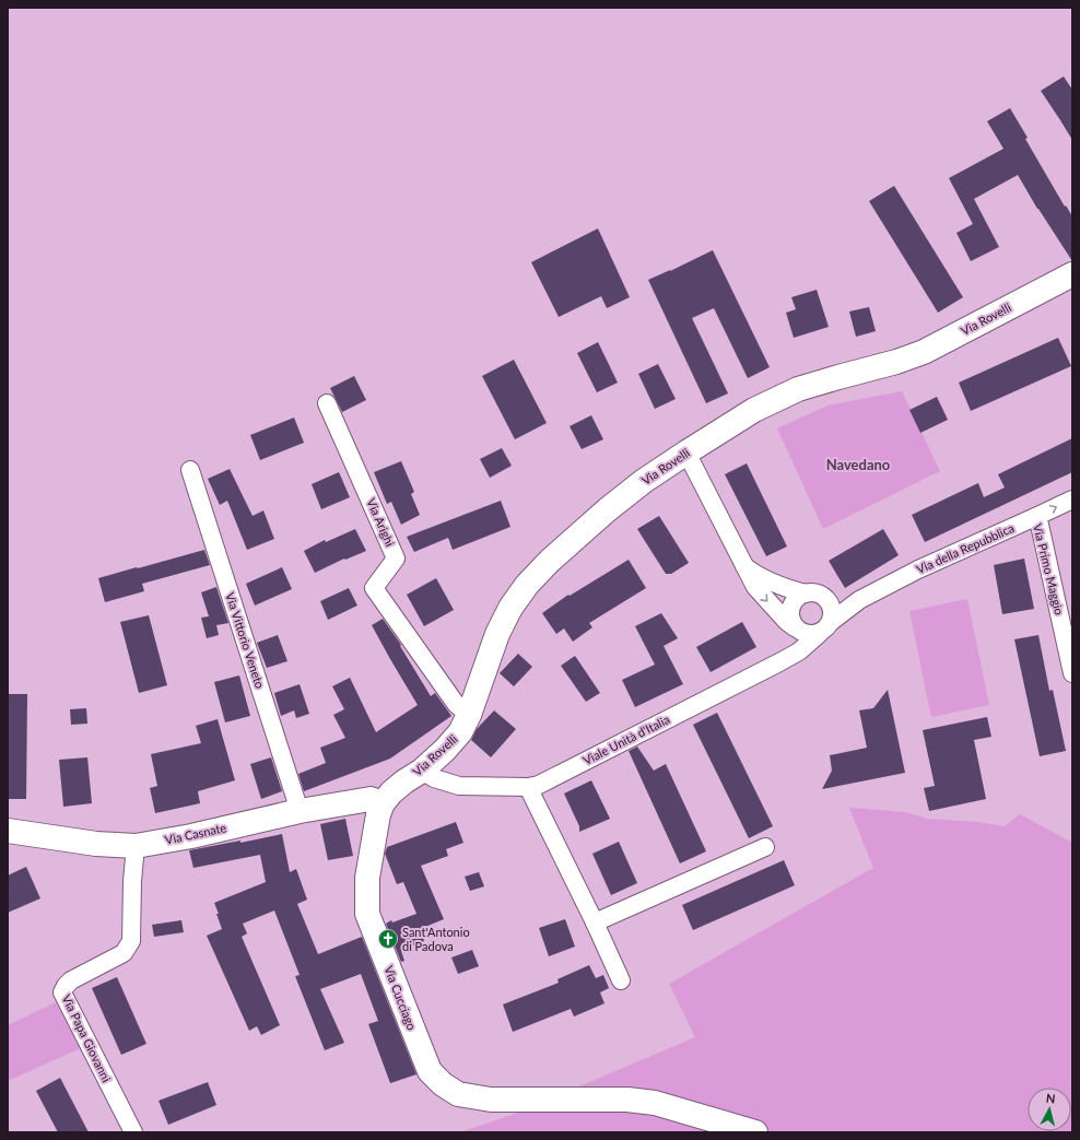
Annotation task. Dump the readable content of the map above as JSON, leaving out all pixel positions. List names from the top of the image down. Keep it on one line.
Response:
{"streets":{"street":["Via Rovelli","Via Arighi","Via della Repubblica","Via Primo Maggio","Via Vittorio Veneto","Viale Unità d'Italia","Via Casnate","Via Cucciago","Via Papa Giovanni"]},"crossings":[["Via Rovelli","Via Arighi"],["Via Rovelli","Viale Unità d'Italia"],["Via Rovelli","Via Casnate"],["Via Rovelli","Via Cucciago"],["Via della Repubblica","Via Primo Maggio"],["Via della Repubblica","Viale Unità d'Italia"],["Via Vittorio Veneto","Via Casnate"],["Via Casnate","Via Cucciago"],["Via Casnate","Via Papa Giovanni"]],"districts":["Navedano"],"places":{"church":["Sant'Antonio di Padova"]},"north":"top"}
